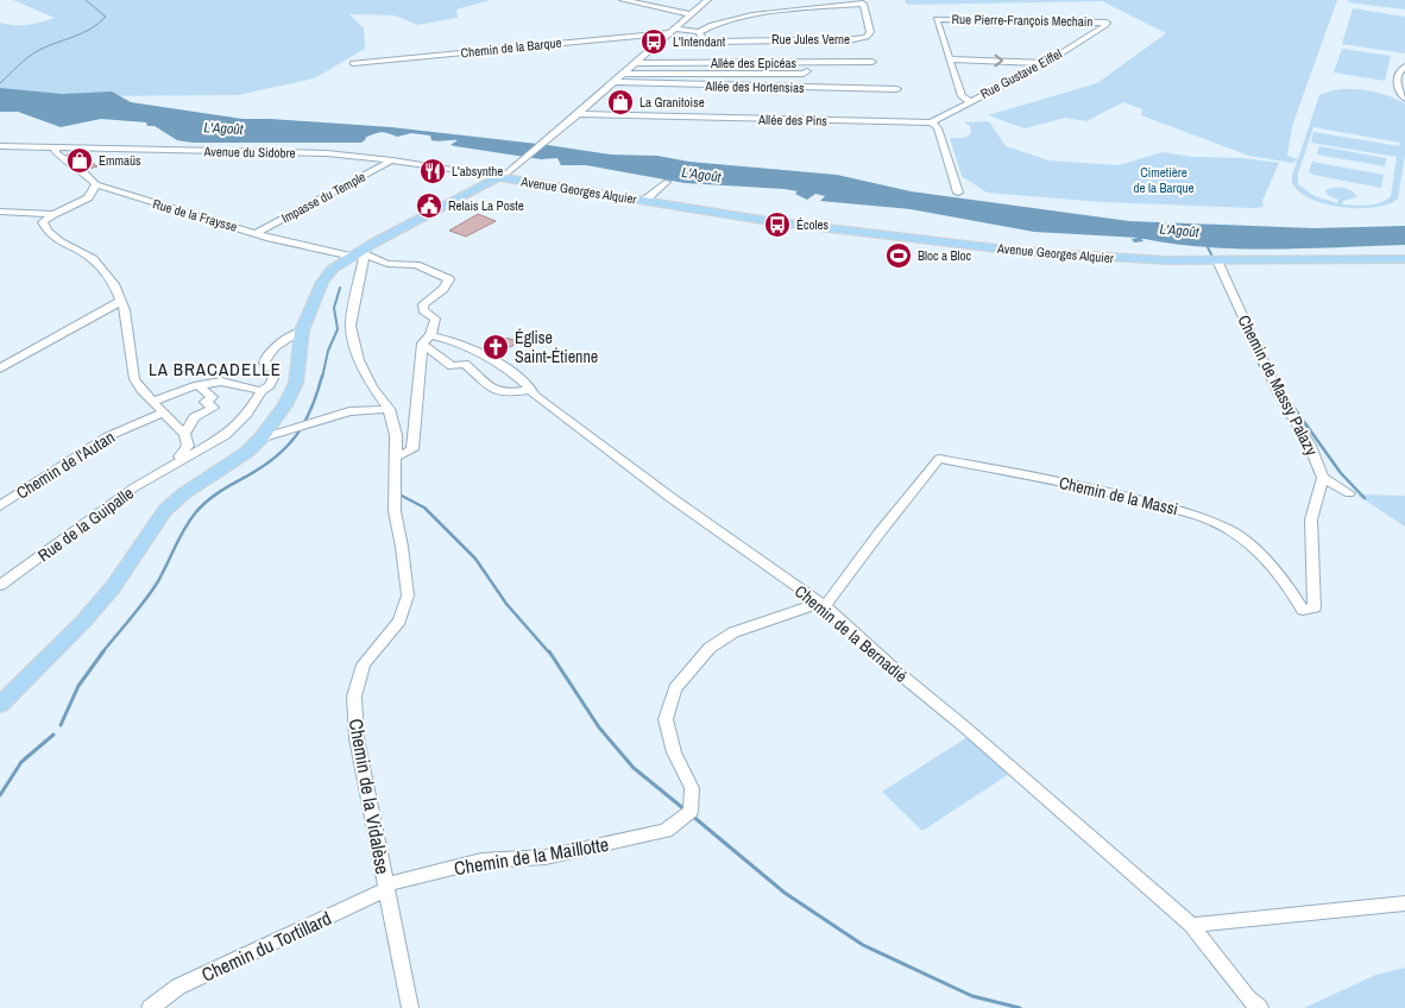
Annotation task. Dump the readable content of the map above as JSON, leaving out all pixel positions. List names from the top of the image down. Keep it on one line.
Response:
{"streets":{"main road":["Avenue Georges Alquier"],"street":["Rue Pierre-François Mechain","Rue Jules Verne","Chemin de la Barque","Allée des Epicéas","Rue Gustave Eiffel","Allée des Hortensias","Allée des Pins","Avenue du Sidobre","Impasse du Temple","Rue de la Fraysse","Chemin de Massy Palazy","Chemin de l'Autan","Chemin de la Massi","Rue de la Guipalle","Chemin de la Bernadié","Chemin de la Vidalèse","Chemin de la Maillotte","Chemin du Tortillard"]},"crossings":[["Rue Pierre-François Mechain","Rue Gustave Eiffel"],["Rue Jules Verne","Chemin de la Barque"],["Rue Gustave Eiffel","Allée des Pins"],["Avenue du Sidobre","Avenue Georges Alquier"],["Avenue du Sidobre","Impasse du Temple"],["Avenue du Sidobre","Rue de la Fraysse"],["Avenue Georges Alquier","Chemin de Massy Palazy"],["Impasse du Temple","Rue de la Fraysse"],["Rue de la Fraysse","Chemin de la Bernadié"],["Rue de la Fraysse","Chemin de la Vidalèse"],["Chemin de Massy Palazy","Chemin de la Massi"],["Chemin de la Massi","Chemin de la Bernadié"],["Chemin de la Massi","Chemin de la Maillotte"],["Chemin de la Bernadié","Chemin de la Maillotte"],["Chemin de la Vidalèse","Chemin de la Maillotte"],["Chemin de la Vidalèse","Chemin du Tortillard"],["Chemin de la Maillotte","Chemin du Tortillard"]],"districts":["LA BRACADELLE"],"water":["L'Agoût"],"parks":["Cimetière de la Barque"],"places":{"bus stop":["L'Intendant","Écoles"],"shop":["La Granitoise","Emmaüs"],"restaurant":["L'absynthe"],"public building":["Relais La Poste"],"sports":["Bloc a Bloc"],"church":["Église Saint-Étienne"]}}
